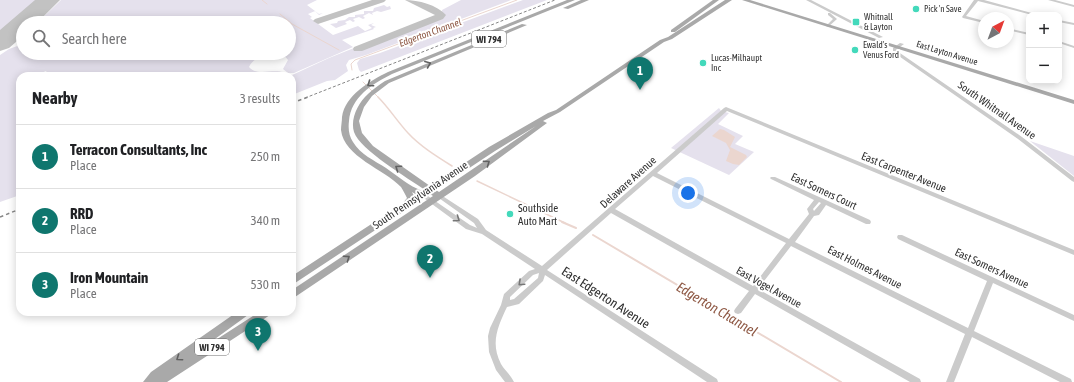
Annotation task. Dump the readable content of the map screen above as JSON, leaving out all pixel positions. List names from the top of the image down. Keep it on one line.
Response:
{"streets":{"main road":["WI 794","East Layton Avenue","South Pennsylvania Avenue"],"street":["South Whitnall Avenue","East Carpenter Avenue","Delaware Avenue","East Somers Court","East Holmes Avenue","East Somers Avenue","East Vogel Avenue","East Edgerton Avenue"]},"crossings":[["WI 794","South Pennsylvania Avenue"],["WI 794","East Edgerton Avenue"],["East Layton Avenue","South Whitnall Avenue"],["East Carpenter Avenue","Delaware Avenue"],["Delaware Avenue","East Holmes Avenue"],["Delaware Avenue","East Vogel Avenue"],["Delaware Avenue","East Edgerton Avenue"],["South Pennsylvania Avenue","East Edgerton Avenue"]],"water":["Edgerton Channel"],"places":{"other":["Pick 'n Save","Ewald's Venus Ford","Lucas-Milhaupt Inc","Southside Auto Mart"],"transit":["Whitnall & Layton"]},"north":"top right","page":{"map_buttons":["+","−"],"search":"Search here","pins":["1","2","3"],"heading":["Nearby","3 results"],"list":[{"mark":"1","name":"Terracon Consultants, Inc","note":"Place","value":"250 m"},{"mark":"2","name":"RRD","note":"Place","value":"340 m"},{"mark":"3","name":"Iron Mountain","note":"Place","value":"530 m"}]}}
